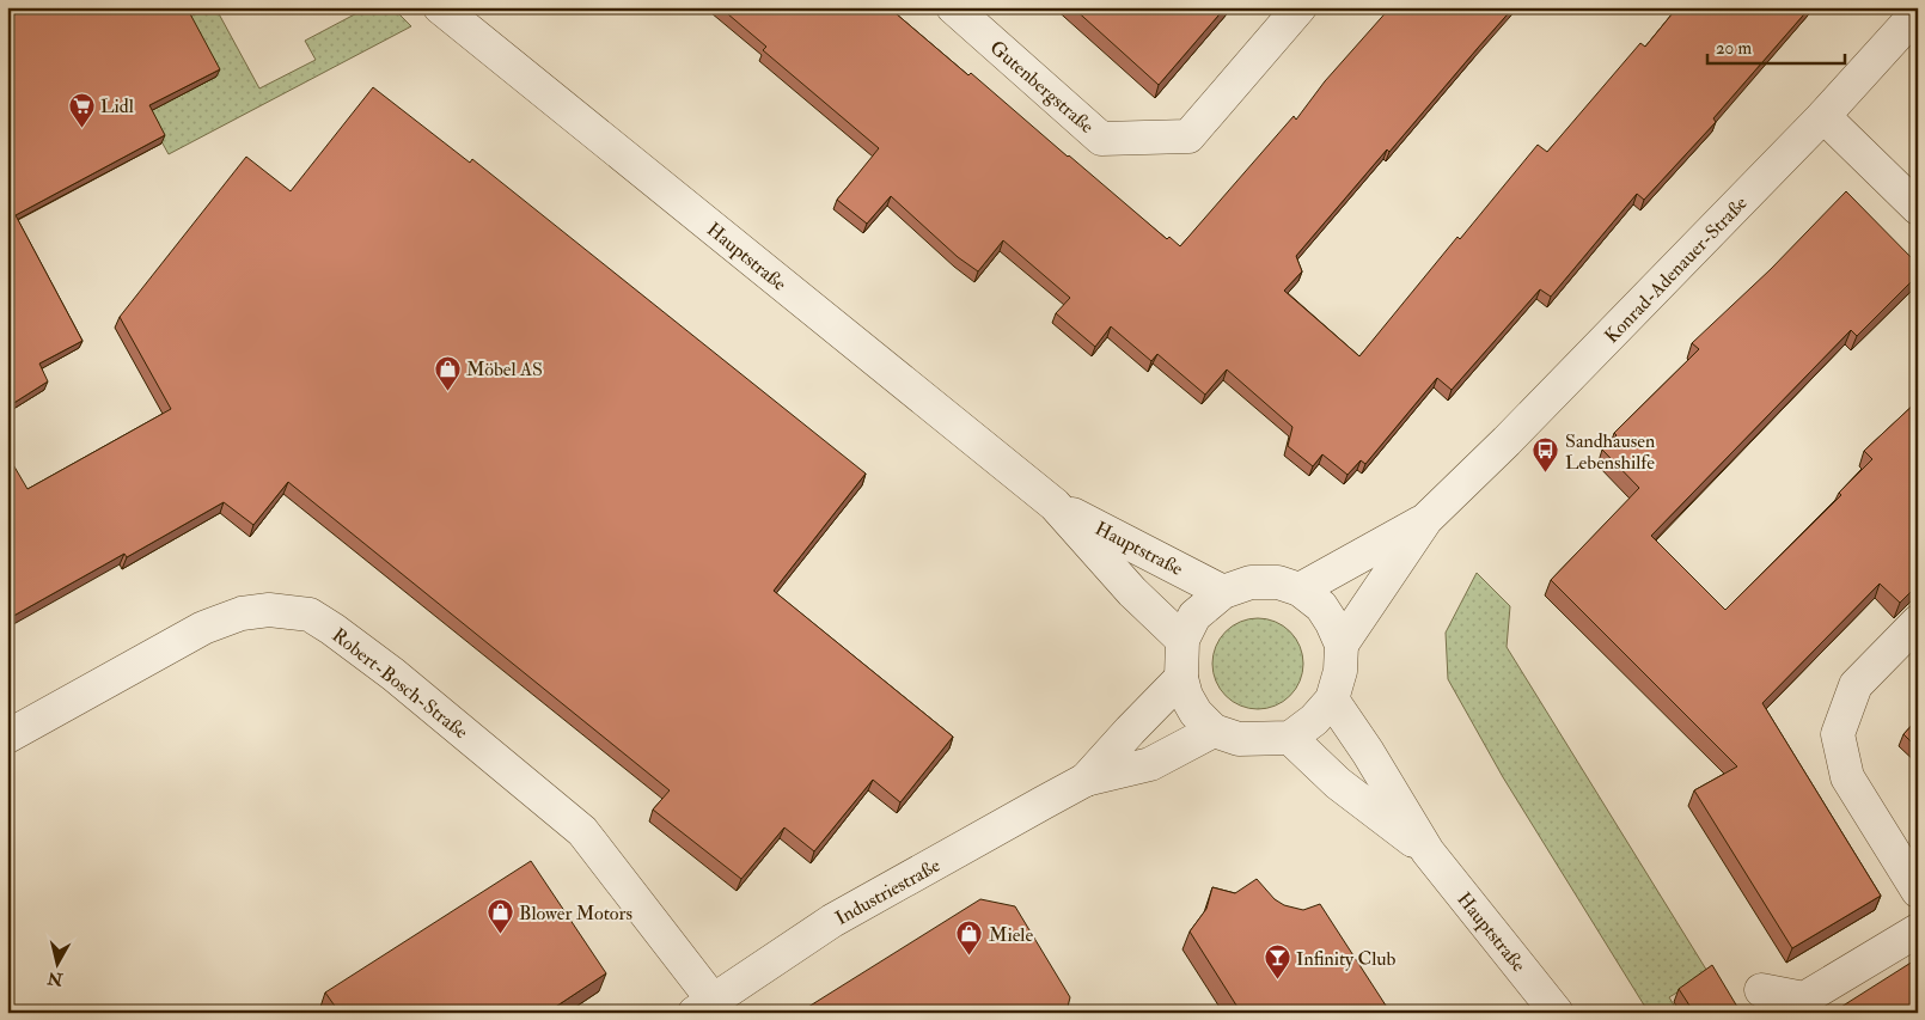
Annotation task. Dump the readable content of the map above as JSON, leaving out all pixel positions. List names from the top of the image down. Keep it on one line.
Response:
{"streets":{"street":["Gutenbergstraße","Hauptstraße","Konrad-Adenauer-Straße","Robert-Bosch-Straße","Industriestraße"]},"crossings":[["Hauptstraße","Konrad-Adenauer-Straße"],["Hauptstraße","Industriestraße"],["Konrad-Adenauer-Straße","Industriestraße"],["Robert-Bosch-Straße","Industriestraße"]],"places":{"supermarket":["Lidl"],"shop":["Möbel AS","Blower Motors","Miele"],"bus stop":["Sandhausen Lebenshilfe"],"bar":["Infinity Club"]},"scale_bar":"20 m","north":"bottom"}
